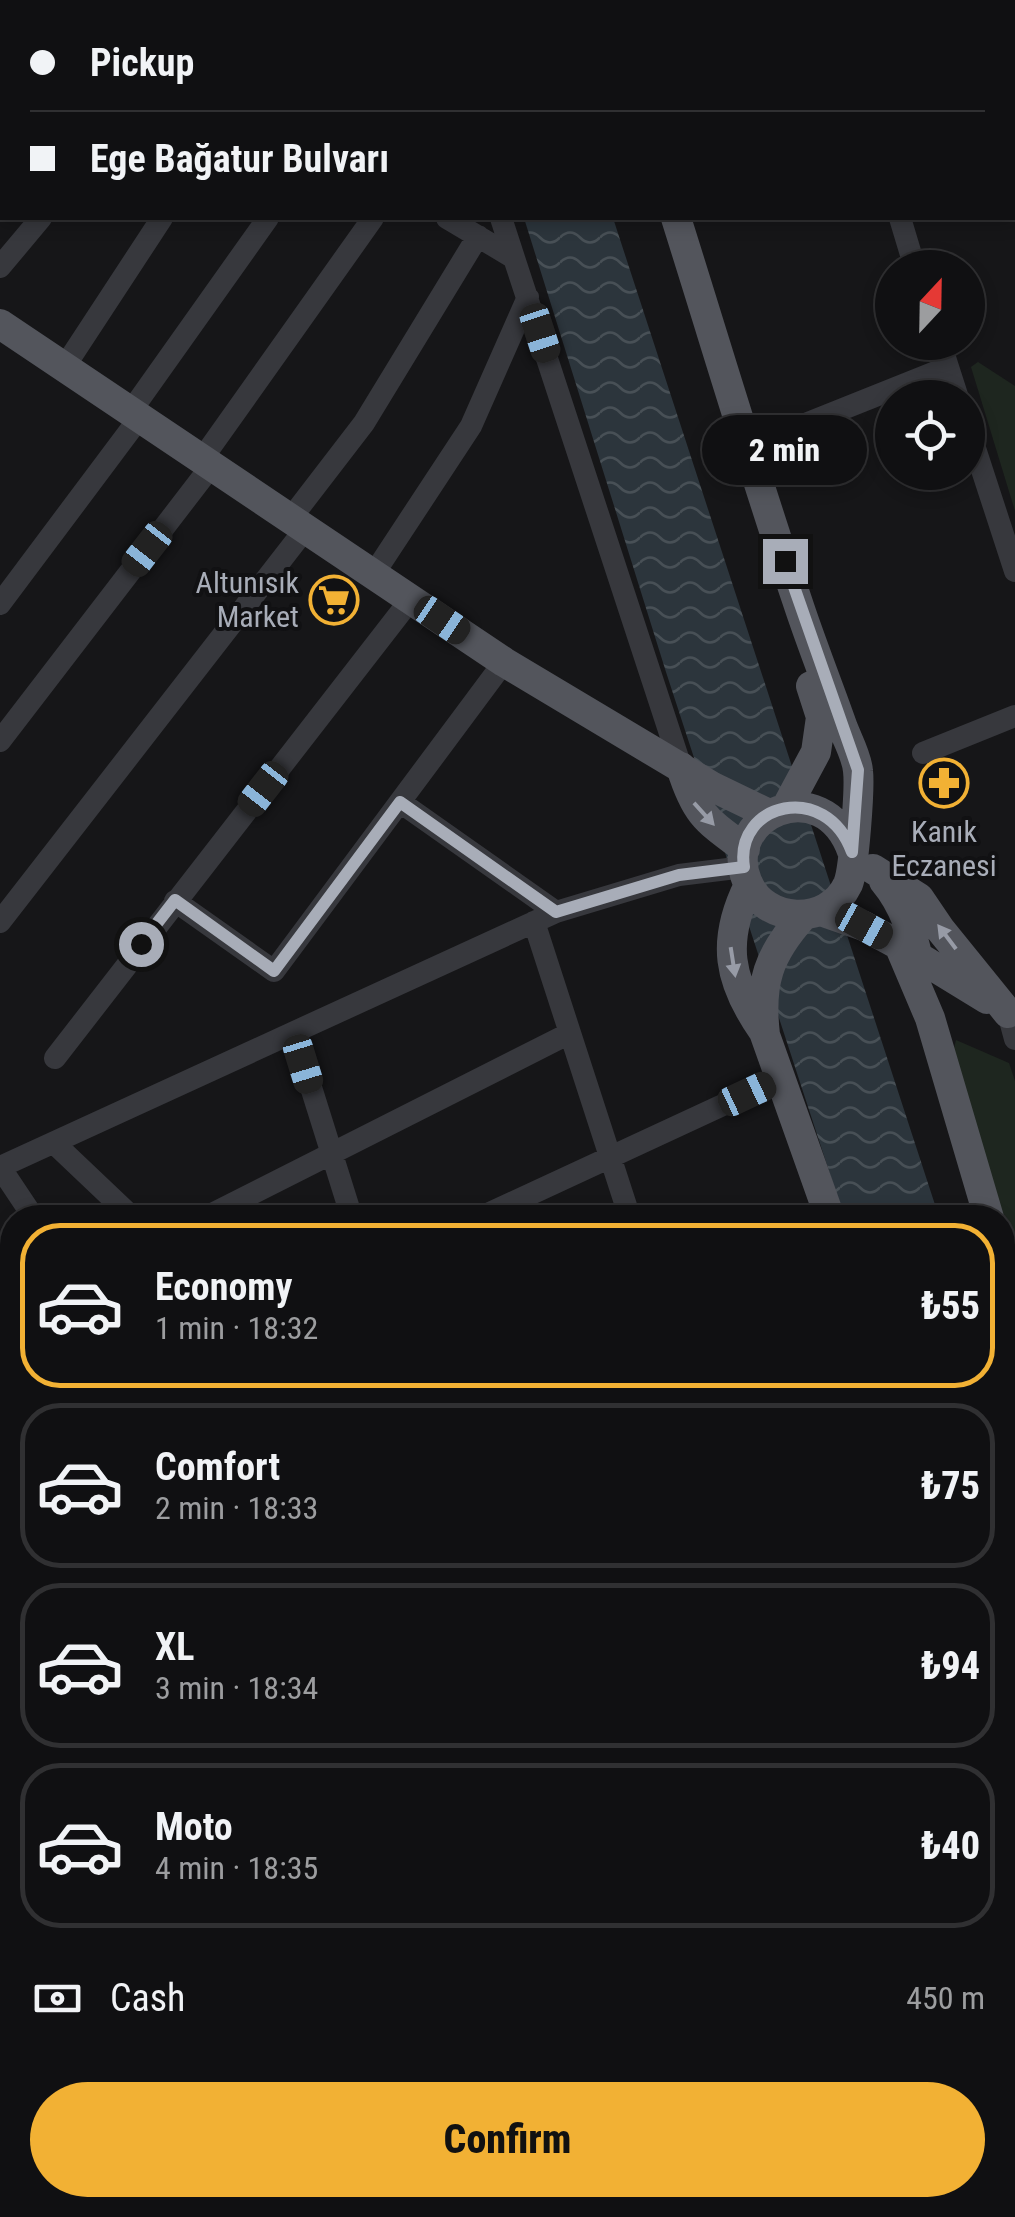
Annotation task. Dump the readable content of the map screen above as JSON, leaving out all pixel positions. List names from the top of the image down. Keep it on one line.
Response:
{"places":{"supermarket":["Altunısık Market"],"pharmacy":["Kanık Eczanesi"]},"north":"top","page":{"banner":["Pickup","Ege Bağatur Bulvarı"],"bubble":"2 min","list":[{"name":"Economy","note":"1 min · 18:32","value":"₺55"},{"name":"Comfort","note":"2 min · 18:33","value":"₺75"},{"name":"XL","note":"3 min · 18:34","value":"₺94"},{"name":"Moto","note":"4 min · 18:35","value":"₺40"}],"pay":["Cash","450 m"],"buttons":"Confirm"}}
